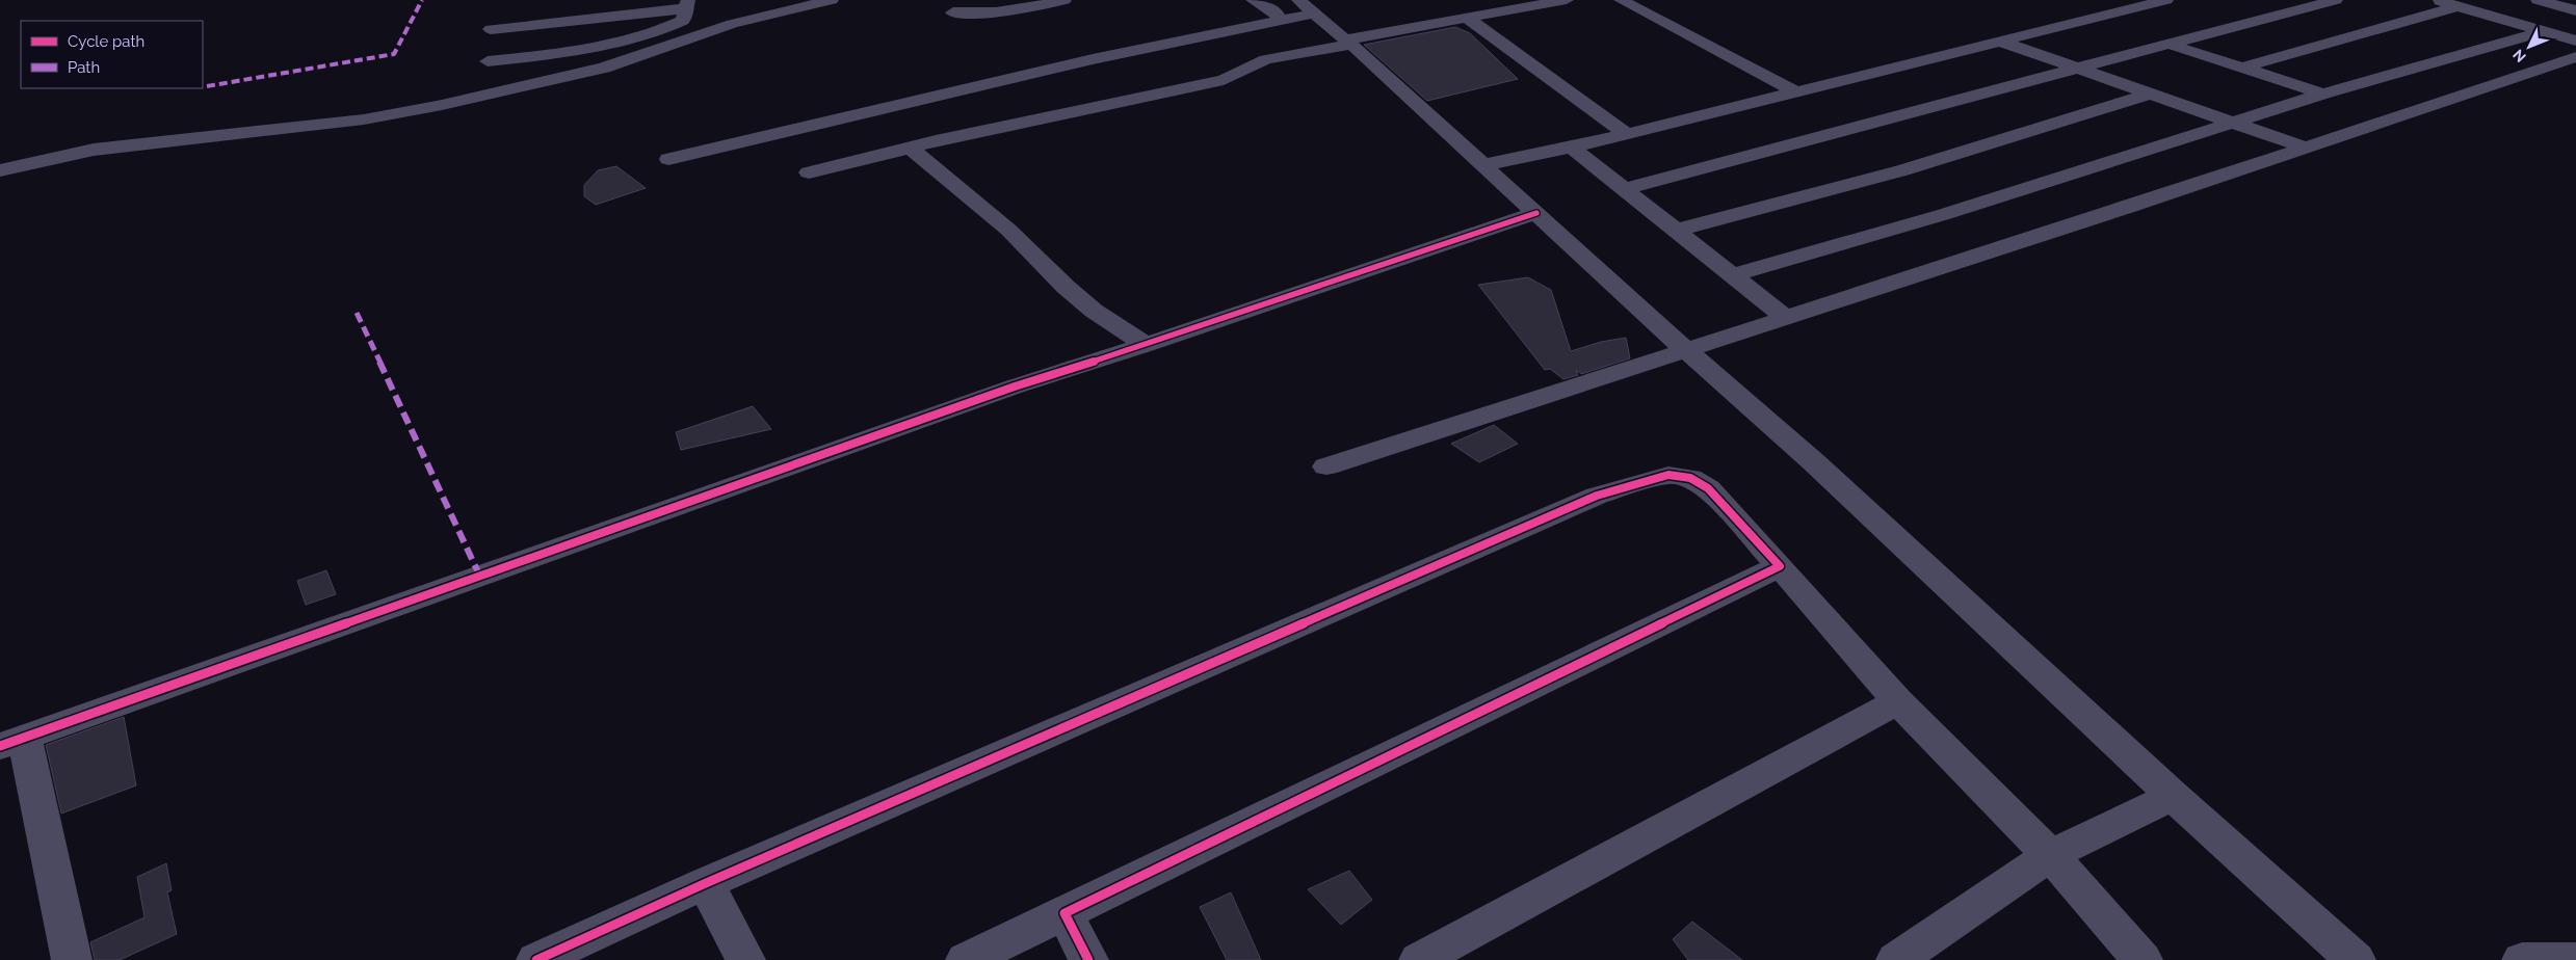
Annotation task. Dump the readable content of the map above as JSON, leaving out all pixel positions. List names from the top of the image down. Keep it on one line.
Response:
{"legend":["Cycle path","Path"],"north":"bottom left"}
